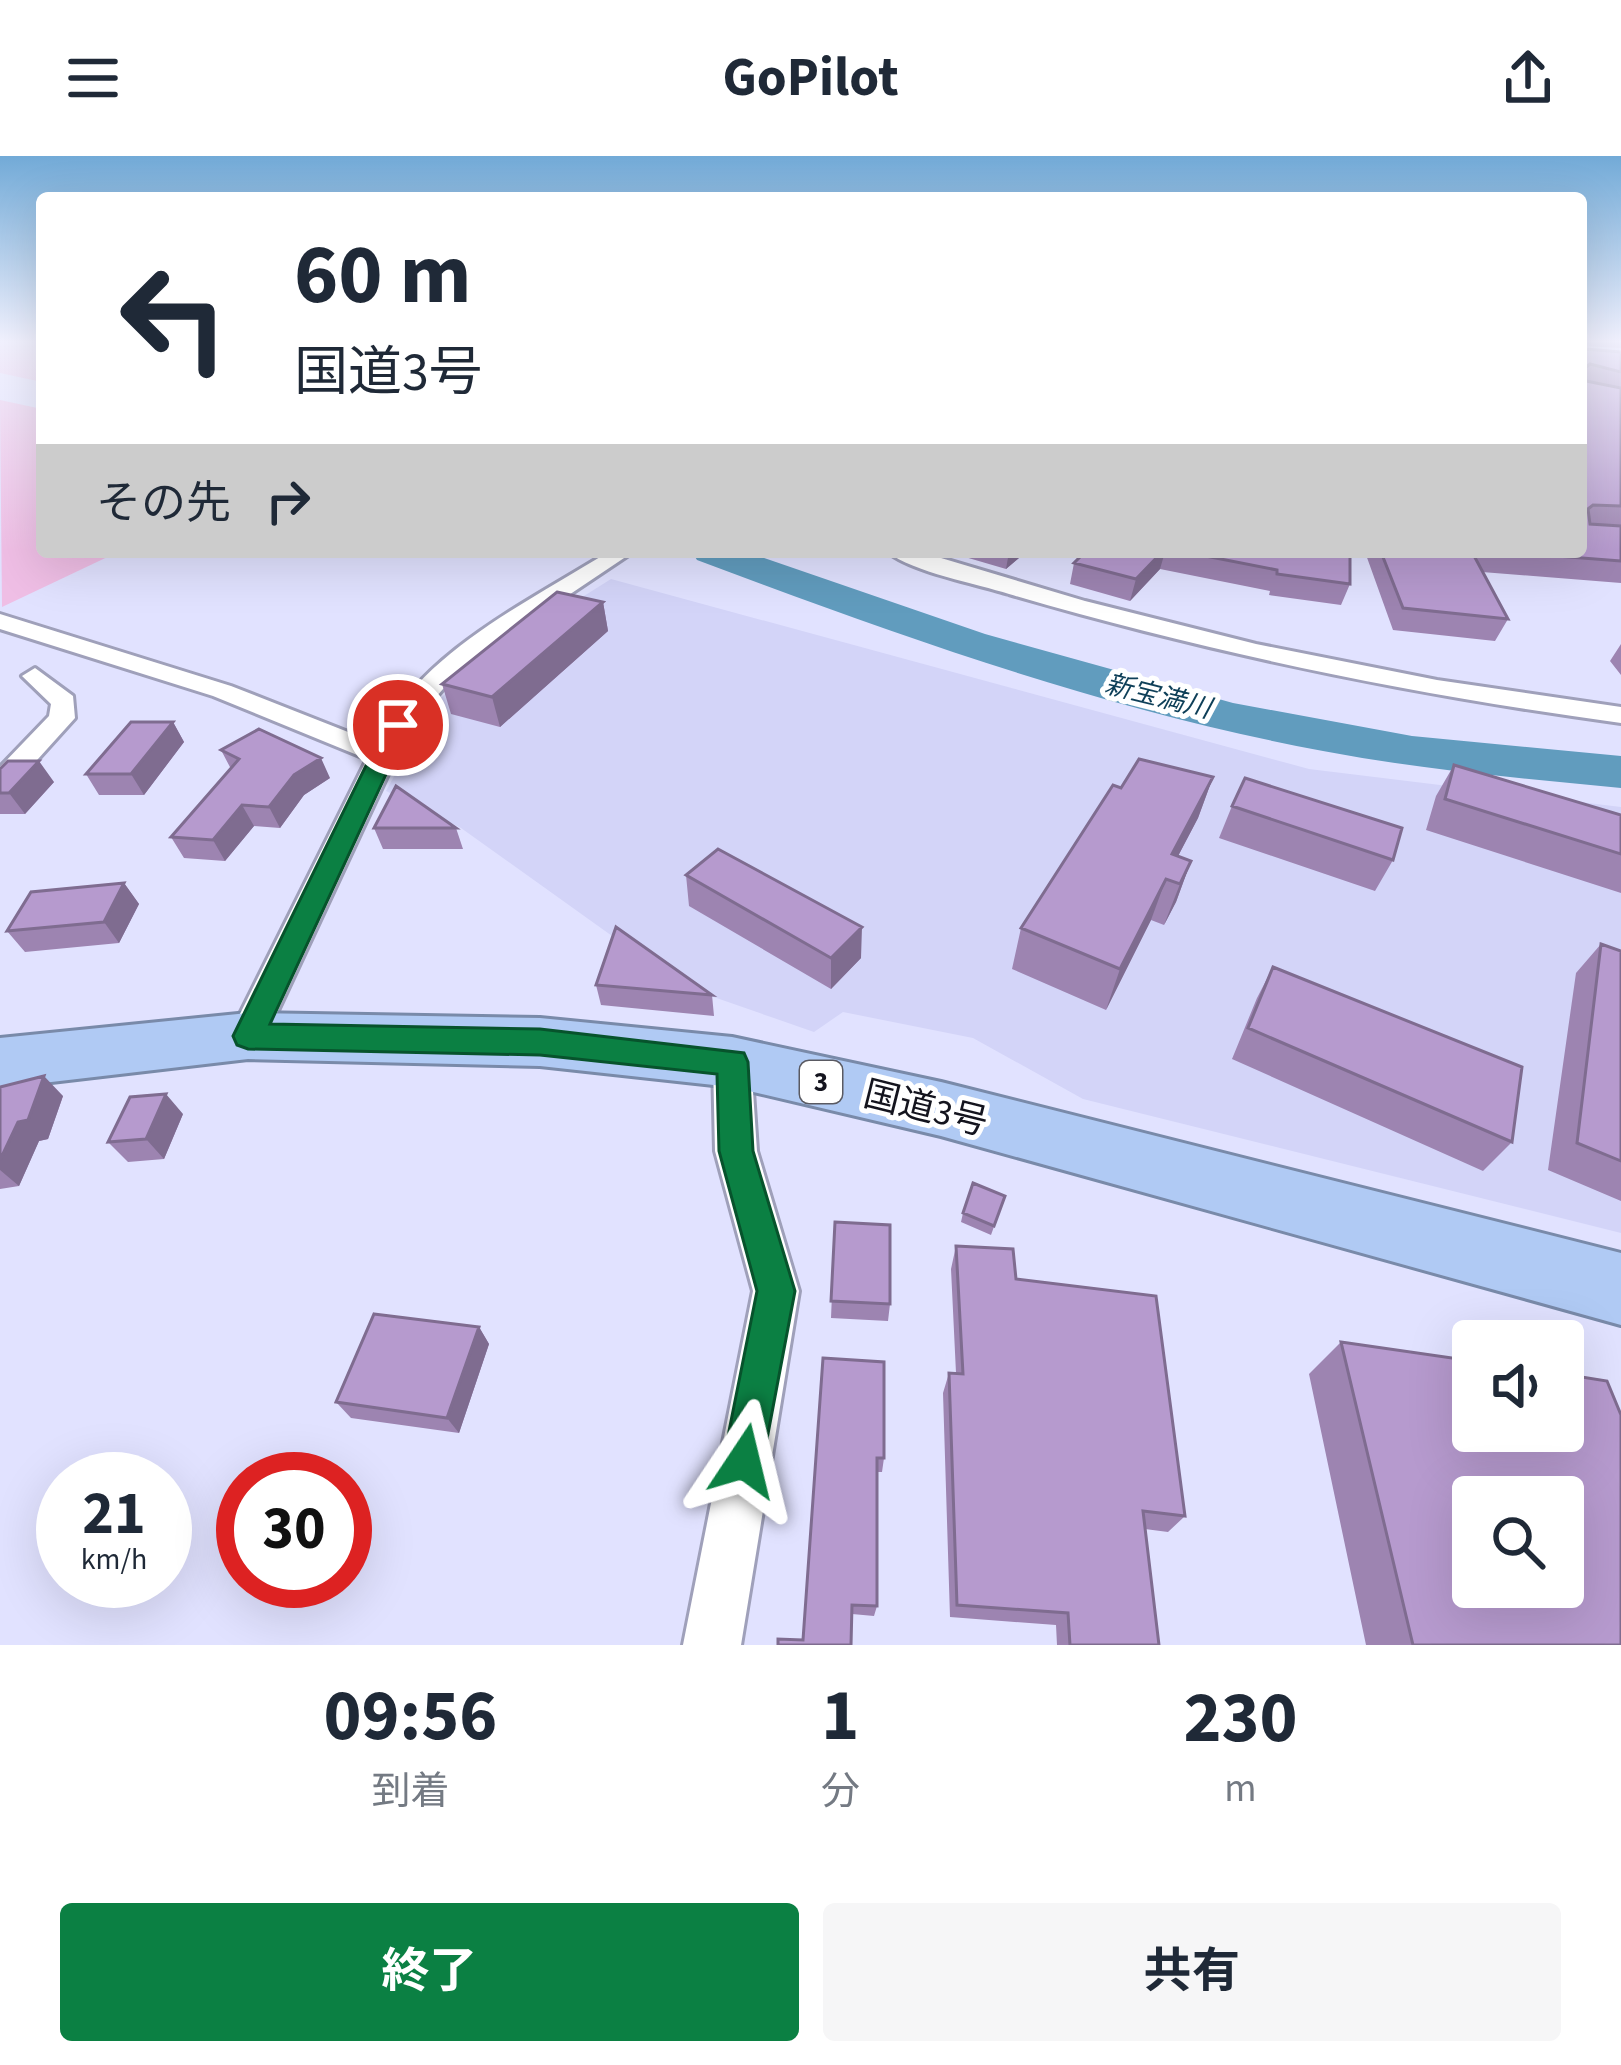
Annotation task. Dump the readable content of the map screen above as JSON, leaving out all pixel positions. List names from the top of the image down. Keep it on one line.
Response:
{"streets":{"highway":["3","国道3号"]},"water":["新宝満川"],"page":{"header":"GoPilot","turn":["60 m","国道3号"],"then":"その先","speed":"21 km/h","limit":"30","eta":["09:56","到着","1","分","230","m"],"buttons":["終了","共有"]}}
